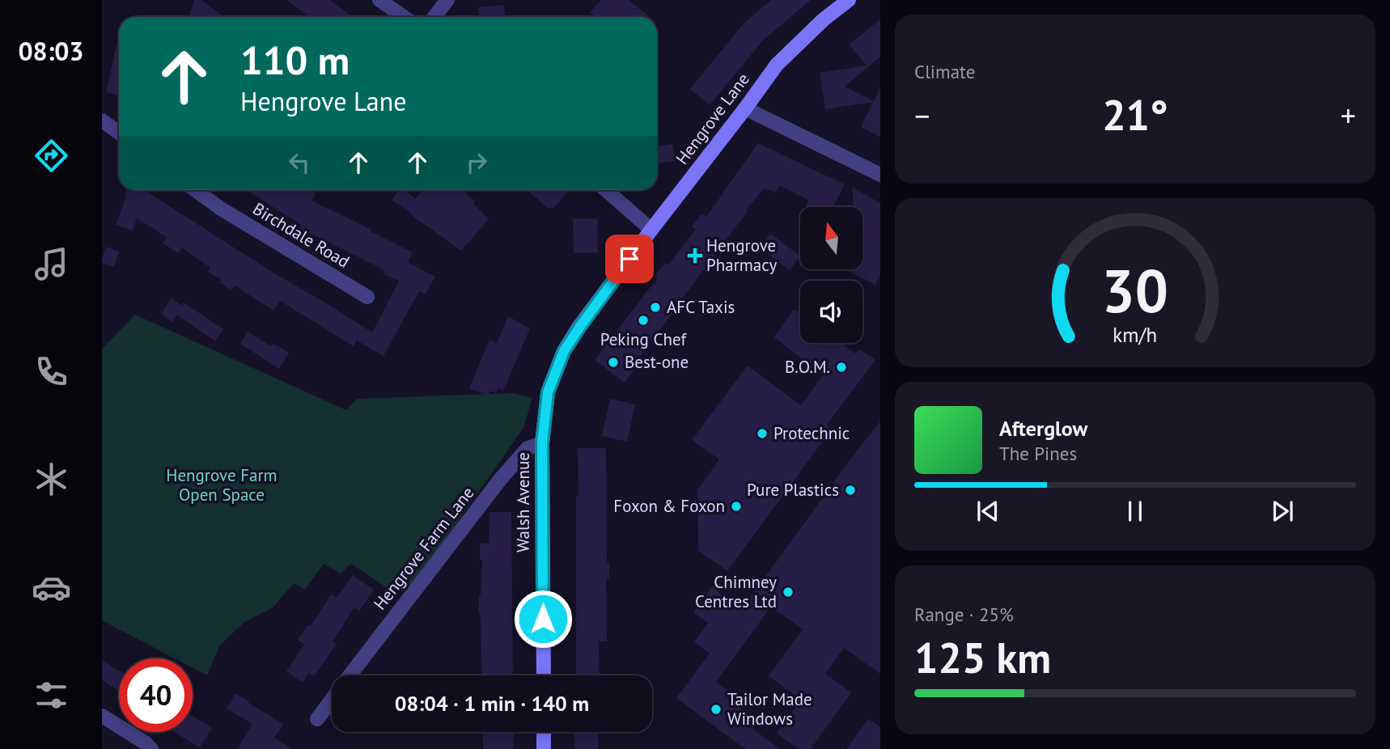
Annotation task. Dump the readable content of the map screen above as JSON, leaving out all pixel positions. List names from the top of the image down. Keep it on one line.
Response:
{"streets":{"street":["Hengrove Lane","Birchdale Road","Walsh Avenue","Hengrove Farm Lane"]},"crossings":[["Hengrove Lane","Walsh Avenue"],["Walsh Avenue","Hengrove Farm Lane"]],"parks":["Hengrove Farm Open Space"],"places":{"health":["Hengrove Pharmacy"],"other":["AFC Taxis","Peking Chef","Best-one","B.O.M.","Protechnic","Pure Plastics","Foxon & Foxon","Chimney Centres Ltd","Tailor Made Windows"]},"north":"top","page":{"tabs":"08:03","tile":["Climate",["Range · 25%","125 km"]],"turn":["110 m","Hengrove Lane"],"heat":["−","21°","+"],"song":["Afterglow","The Pines"],"limit":"40","trip":"08:04 · 1 min · 140 m","gauge":["30","km/h"]}}
